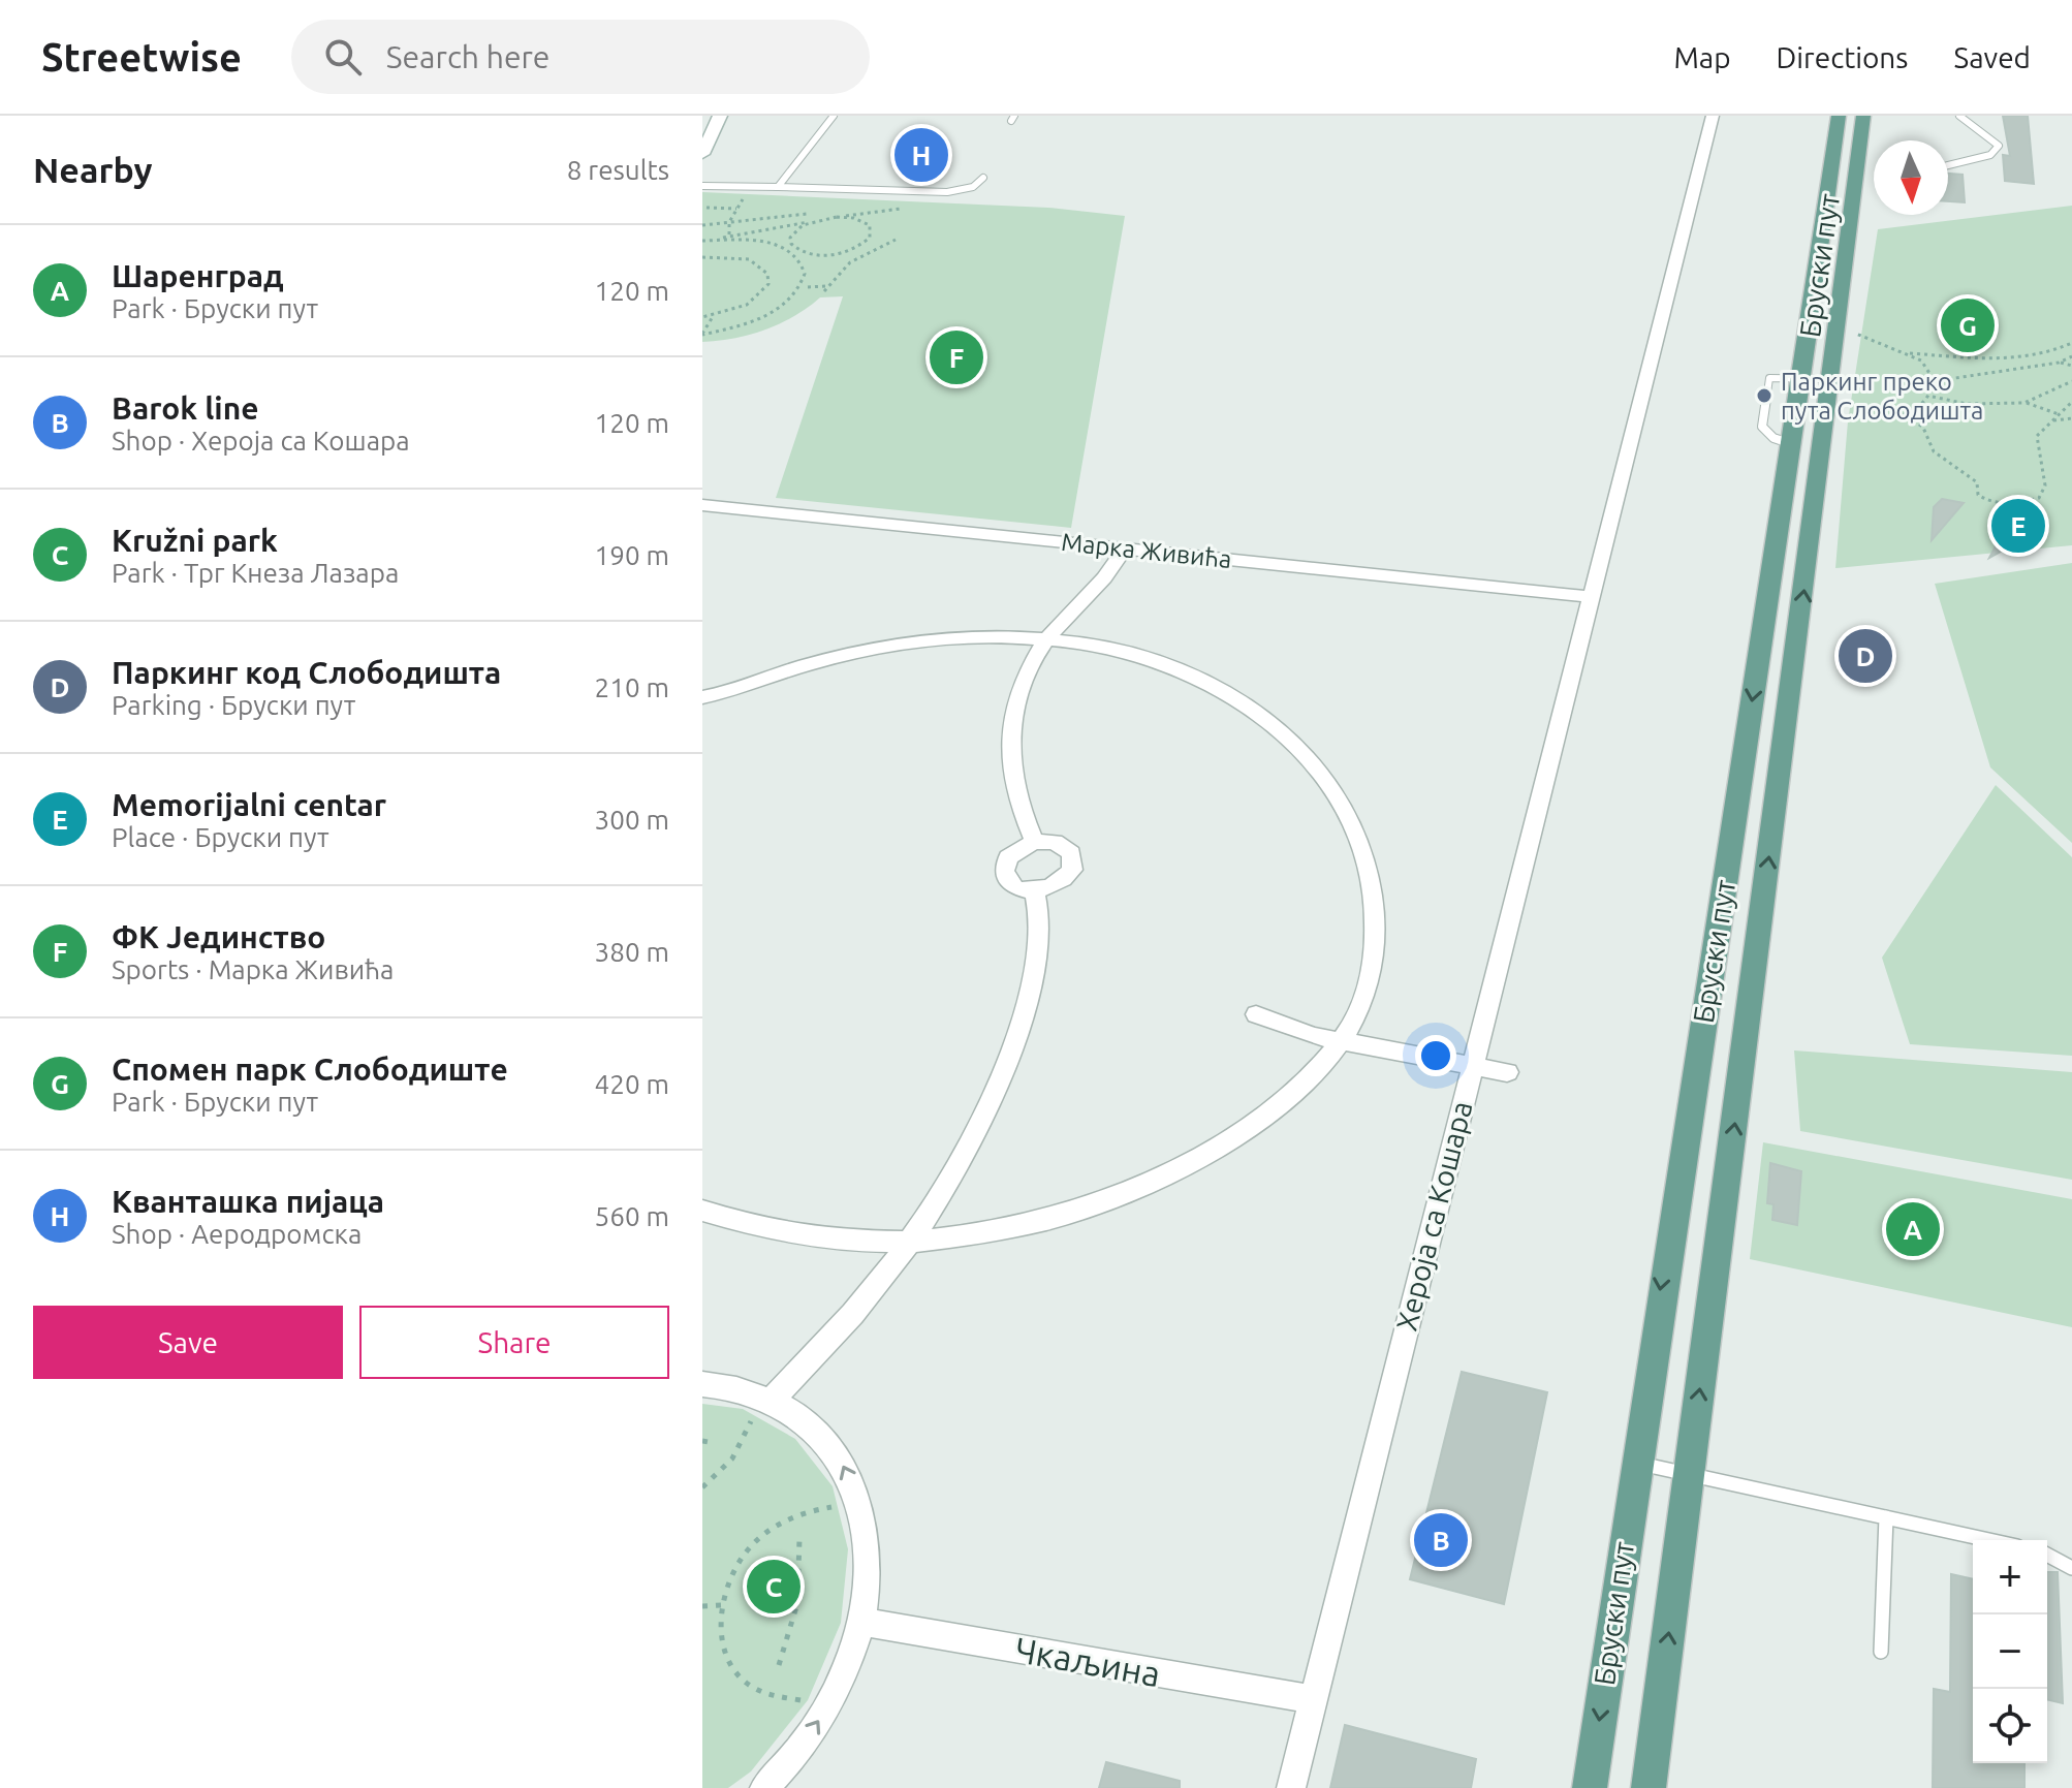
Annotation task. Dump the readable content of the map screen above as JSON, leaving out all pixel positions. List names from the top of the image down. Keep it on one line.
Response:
{"streets":{"main road":["Бруски пут"],"street":["Марка Живића","Хероја са Кошара","Чкаљина"]},"crossings":[["Марка Живића","Хероја са Кошара"],["Хероја са Кошара","Чкаљина"]],"places":["Паркинг преко пута Слободишта"],"north":"bottom","page":{"header":"Streetwise","search":"Search here","nav":["Map","Directions","Saved"],"heading":["Nearby","8 results"],"pins":["H","G","F","E","D","A","B","C"],"list":[{"mark":"A","name":"Шаренград","note":"Park · Бруски пут","value":"120 m"},{"mark":"B","name":"Barok line","note":"Shop · Хероја са Кошара","value":"120 m"},{"mark":"C","name":"Kružni park","note":"Park · Трг Кнеза Лазара","value":"190 m"},{"mark":"D","name":"Паркинг код Слободишта","note":"Parking · Бруски пут","value":"210 m"},{"mark":"E","name":"Memorijalni centar","note":"Place · Бруски пут","value":"300 m"},{"mark":"F","name":"ФК Јединство","note":"Sports · Марка Живића","value":"380 m"},{"mark":"G","name":"Спомен парк Слободиште","note":"Park · Бруски пут","value":"420 m"},{"mark":"H","name":"Кванташка пијаца","note":"Shop · Аеродромска","value":"560 m"}],"buttons":["Save","Share"],"map_buttons":["+","−"]}}
